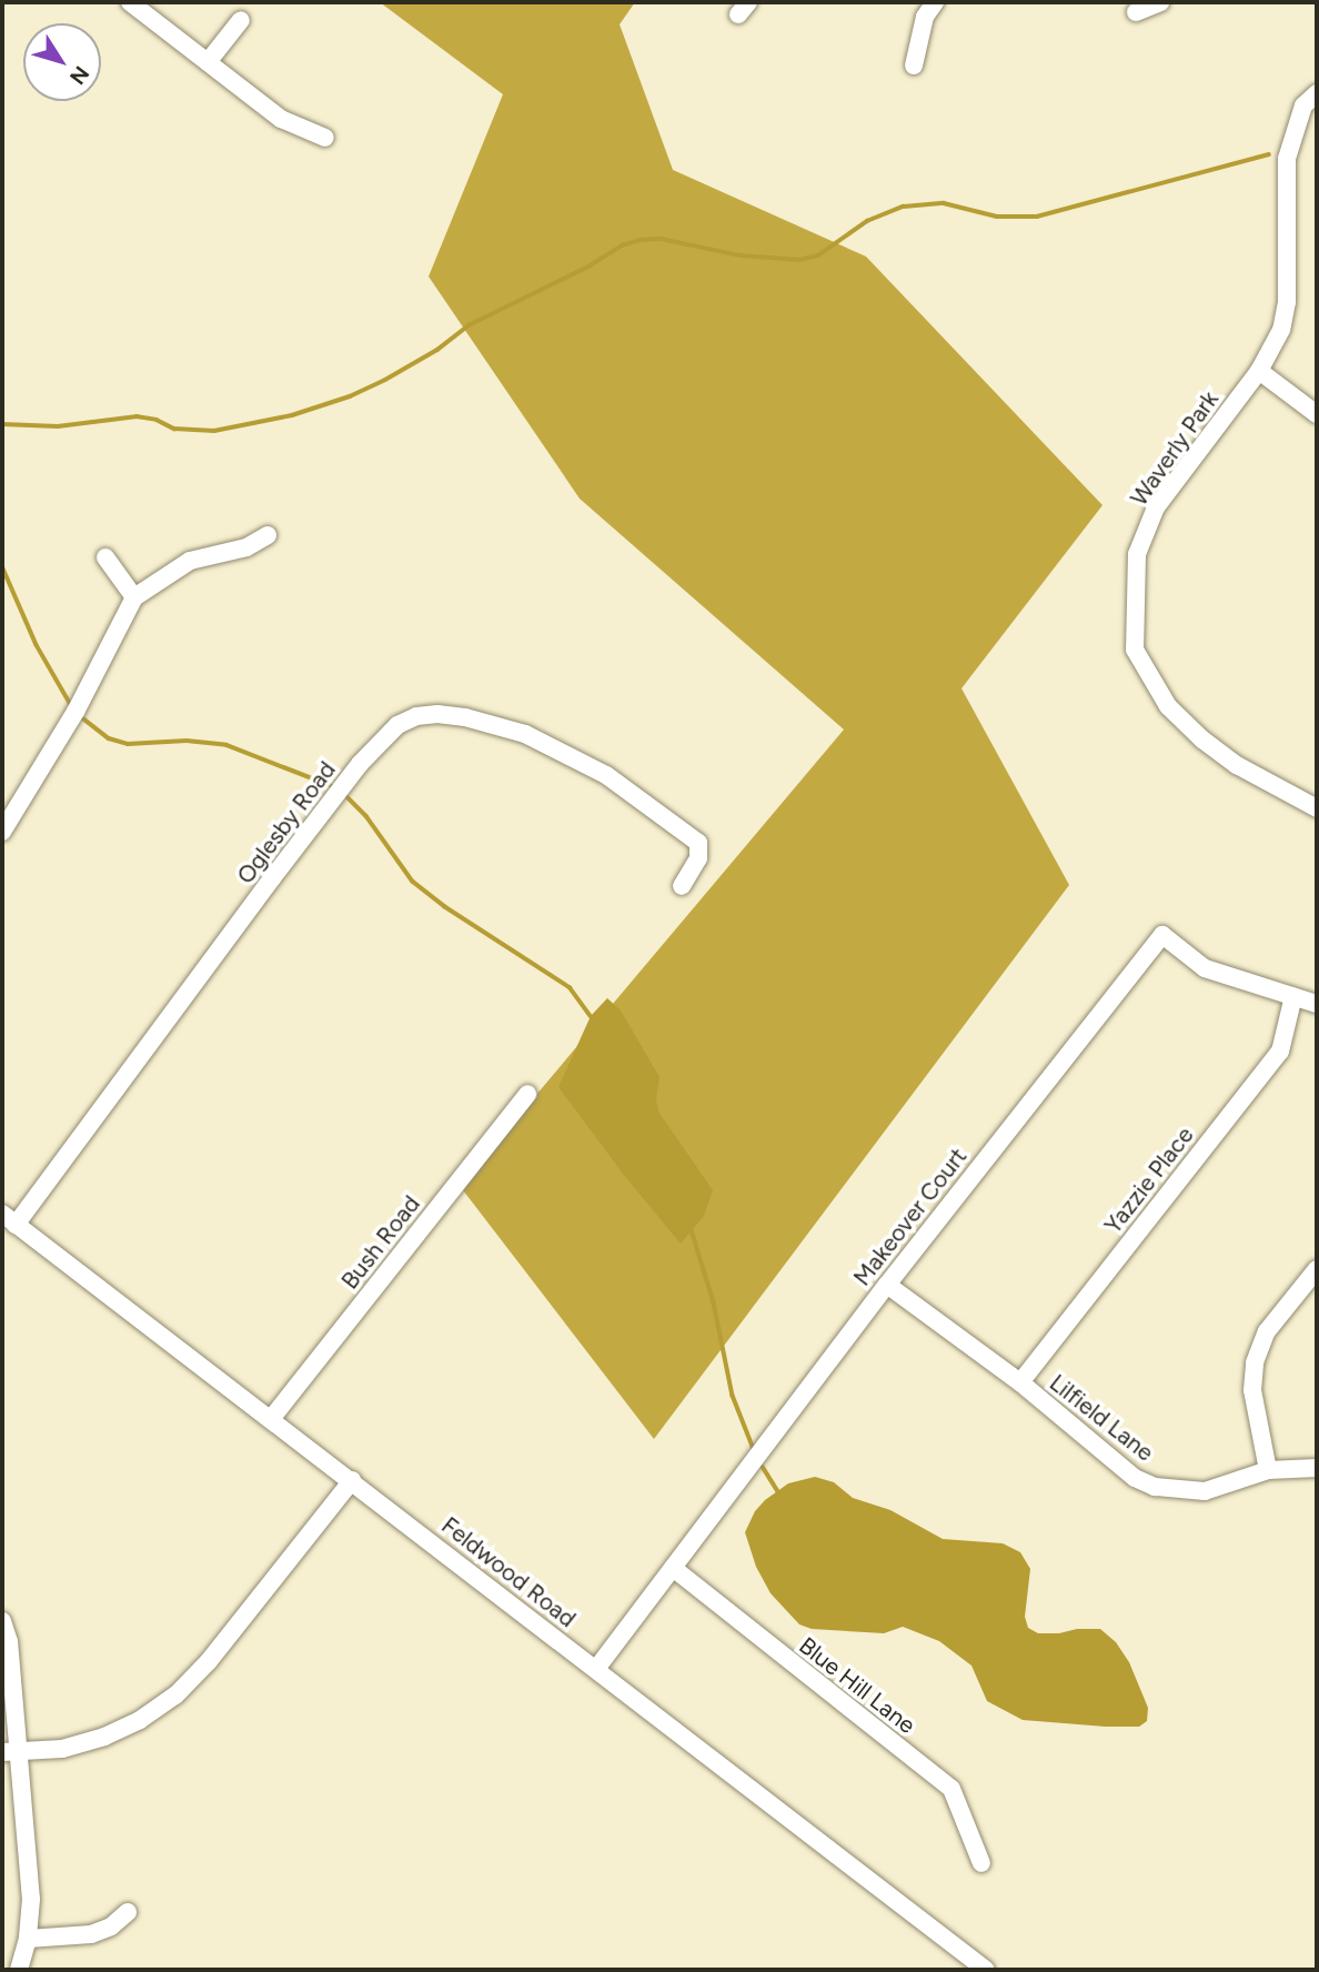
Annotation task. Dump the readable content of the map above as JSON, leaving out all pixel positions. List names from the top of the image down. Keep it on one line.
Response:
{"streets":{"street":["Waverly Park","Oglesby Road","Yazzie Place","Makeover Court","Bush Road","Lilfield Lane","Feldwood Road","Blue Hill Lane"]},"crossings":[["Oglesby Road","Feldwood Road"],["Yazzie Place","Makeover Court"],["Yazzie Place","Lilfield Lane"],["Makeover Court","Lilfield Lane"],["Makeover Court","Feldwood Road"],["Makeover Court","Blue Hill Lane"],["Bush Road","Feldwood Road"]],"north":"bottom right"}
